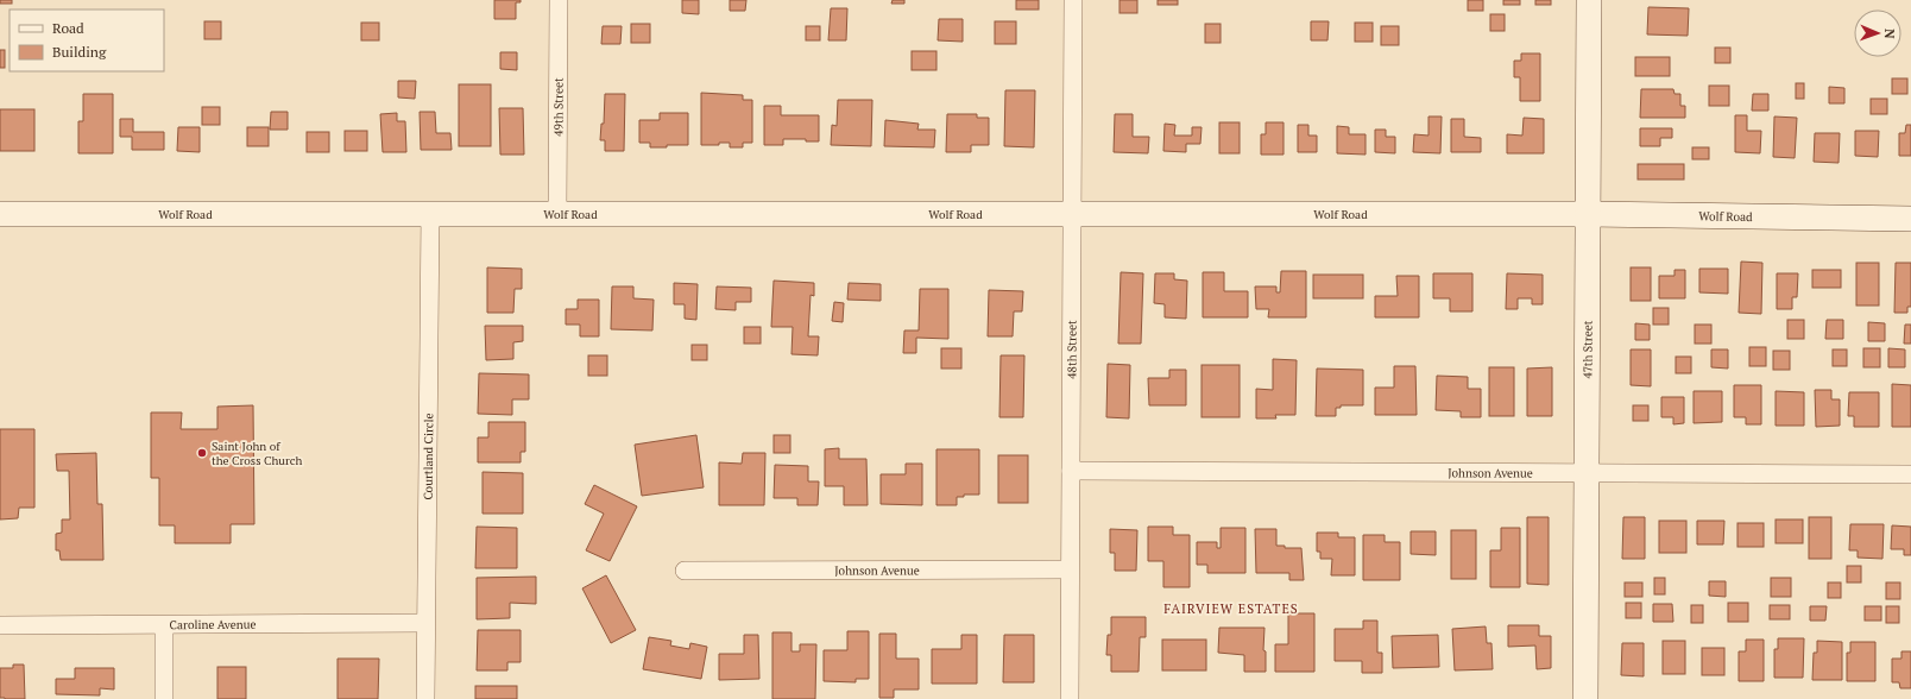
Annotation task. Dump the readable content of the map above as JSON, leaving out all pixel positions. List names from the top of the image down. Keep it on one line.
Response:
{"streets":{"main road":["Wolf Road","47th Street"],"street":["49th Street","48th Street","Courtland Circle","Johnson Avenue","Caroline Avenue"]},"crossings":[["49th Street","Wolf Road"],["Wolf Road","48th Street"],["Wolf Road","47th Street"],["Wolf Road","Courtland Circle"],["48th Street","Johnson Avenue"],["47th Street","Johnson Avenue"],["Courtland Circle","Caroline Avenue"]],"districts":["FAIRVIEW ESTATES"],"places":["Saint John of the Cross Church"],"legend":["Road","Building"],"north":"right"}
